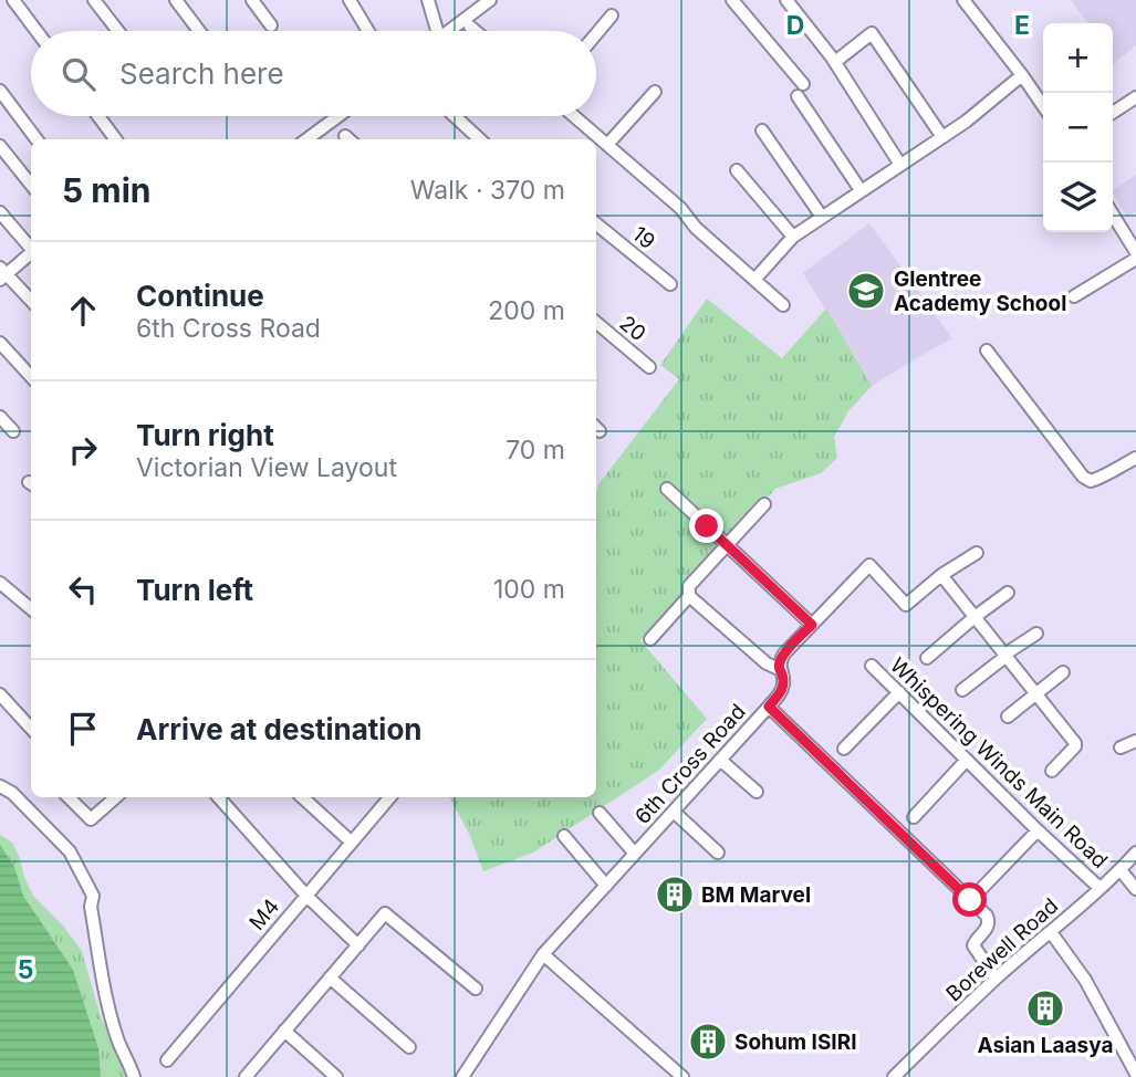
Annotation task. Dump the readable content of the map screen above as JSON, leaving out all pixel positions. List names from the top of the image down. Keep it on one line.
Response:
{"streets":{"street":["19","20","Whispering Winds Main Road","6th Cross Road","M4","Borewell Road"]},"crossings":[["Whispering Winds Main Road","Borewell Road"],["6th Cross Road","Borewell Road"]],"places":{"school or university":["Glentree Academy School"],"building":["BM Marvel","Asian Laasya","Sohum ISIRI"]},"page":{"map_buttons":["+","−"],"search":"Search here","heading":["5 min","Walk · 370 m"],"list":[["Continue","6th Cross Road","200 m"],["Turn right","Victorian View Layout","70 m"],["Turn left","100 m"],"Arrive at destination"]},"grid":{"columns":["D","E"],"rows":["5"]}}
